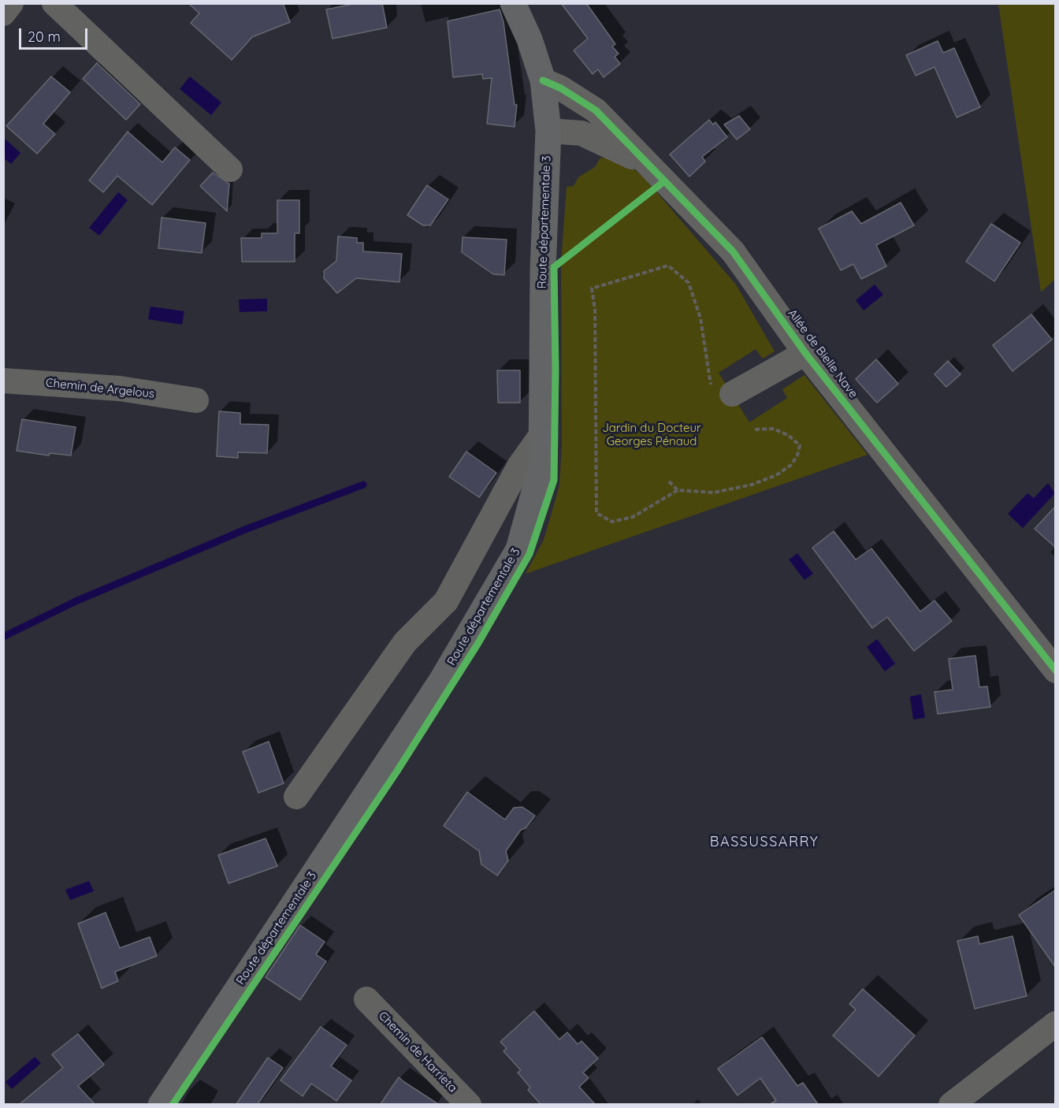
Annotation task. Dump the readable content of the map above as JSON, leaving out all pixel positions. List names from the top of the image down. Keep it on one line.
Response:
{"streets":{"main road":["Route départementale 3"],"street":["Allée de Bielle Nave","Chemin de Argelous","Chemin de Harrieta"]},"crossings":[["Route départementale 3","Allée de Bielle Nave"]],"districts":["BASSUSSARRY"],"parks":["Jardin du Docteur Georges Pénaud"],"scale_bar":"20 m"}
